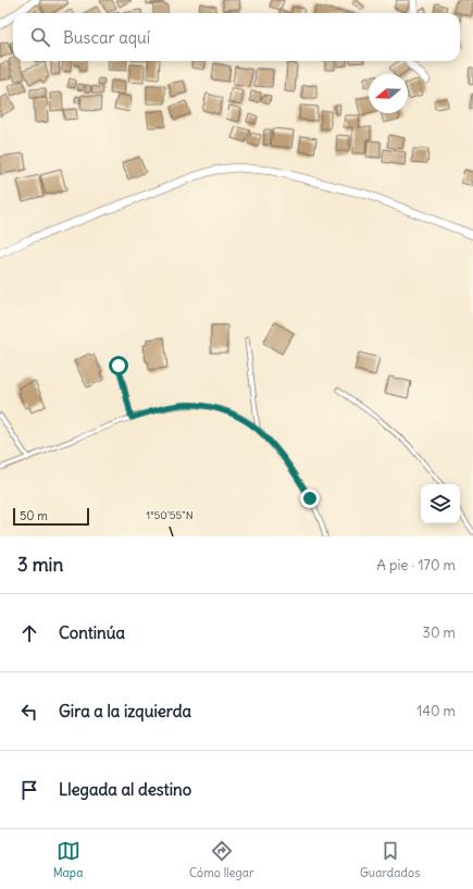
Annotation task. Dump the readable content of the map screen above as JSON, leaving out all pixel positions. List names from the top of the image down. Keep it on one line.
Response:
{"scale_bar":"50 m","north":"left","page":{"search":"Buscar aquí","scale":"50 m","heading":["3 min","A pie · 170 m"],"list":[["Continúa","30 m"],["Gira a la izquierda","140 m"],"Llegada al destino"],"nav":["Mapa","Cómo llegar","Guardados"]},"coordinates":["1°50'55\"N"]}
